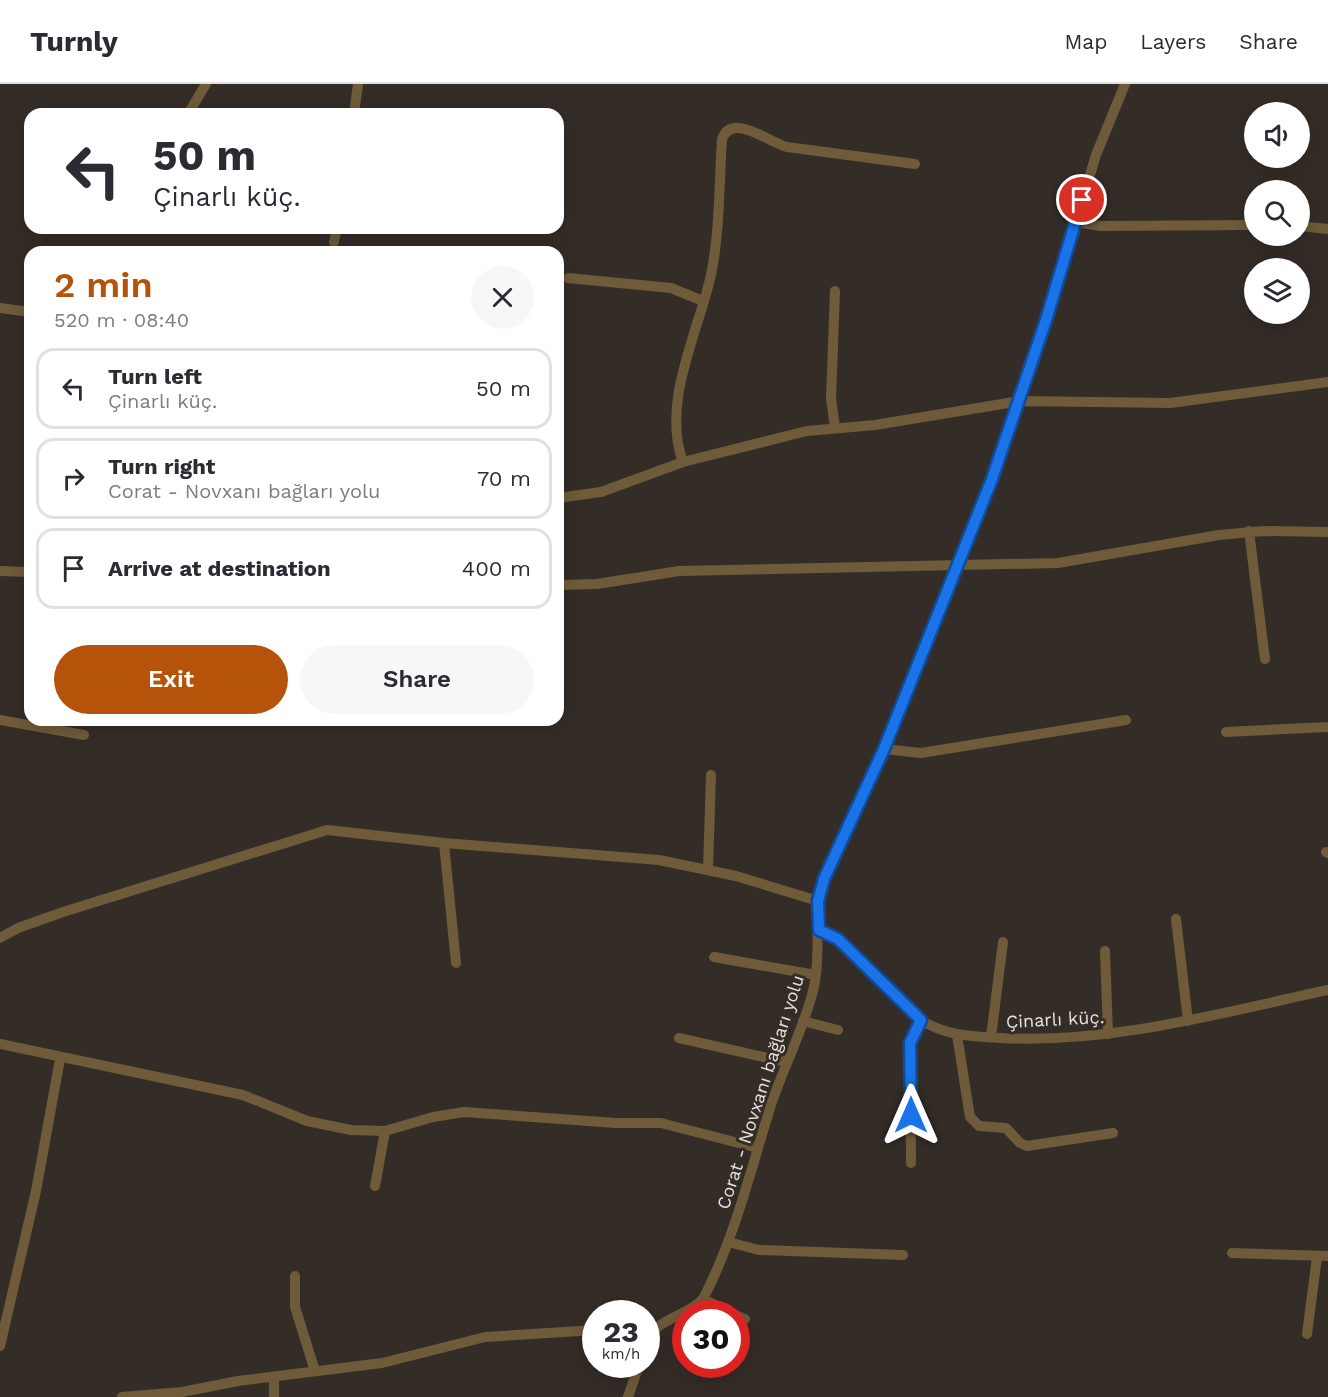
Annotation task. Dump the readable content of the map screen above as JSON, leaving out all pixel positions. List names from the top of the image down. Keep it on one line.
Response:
{"streets":{"street":["Çinarlı küç.","Corat - Novxanı bağları yolu"]},"crossings":[["Çinarlı küç.","Corat - Novxanı bağları yolu"]],"page":{"header":"Turnly","nav":["Map","Layers","Share"],"turn":["50 m","Çinarlı küç."],"heading":["2 min","520 m · 08:40"],"list":[{"name":"Turn left","note":"Çinarlı küç.","value":"50 m"},{"name":"Turn right","note":"Corat - Novxanı bağları yolu","value":"70 m"},{"name":"Arrive at destination","value":"400 m"}],"buttons":["Exit","Share"],"speed":"23 km/h","limit":"30"}}
